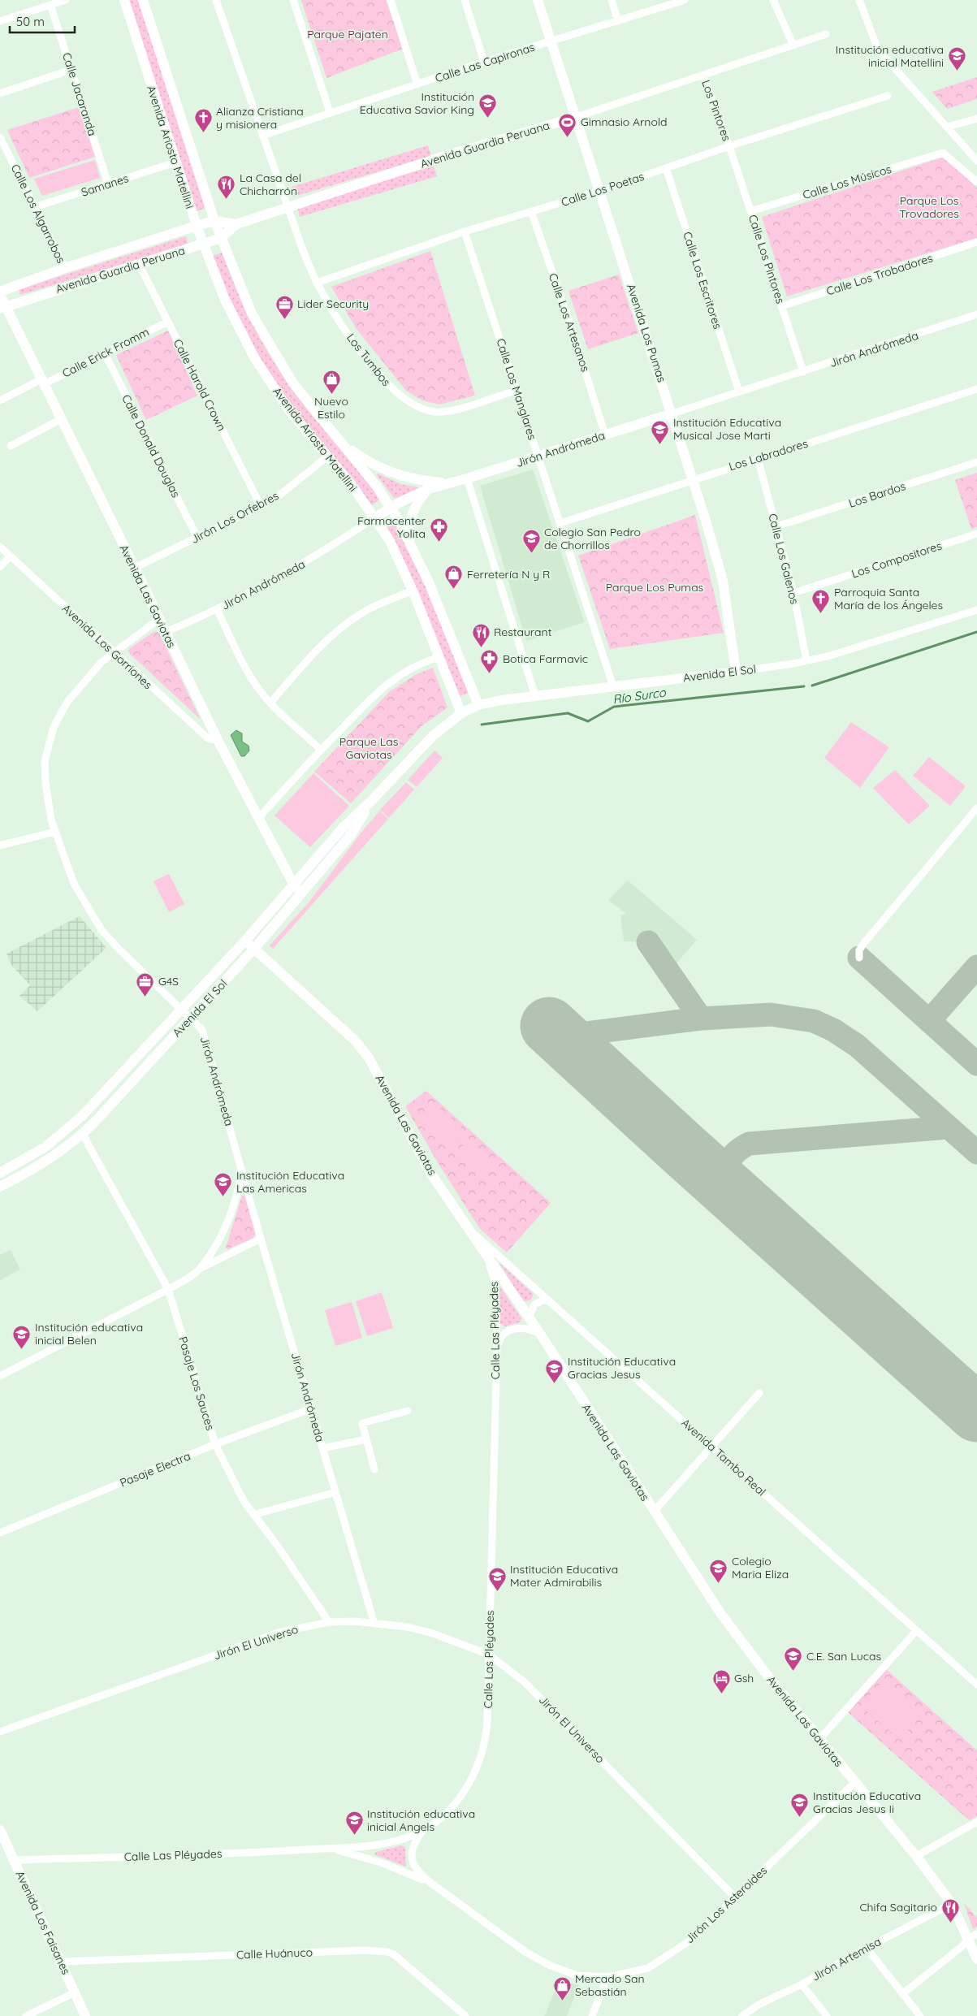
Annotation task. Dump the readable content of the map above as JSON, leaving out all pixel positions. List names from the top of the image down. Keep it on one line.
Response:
{"streets":{"street":["Calle Las Capironas","Calle Jacaranda","Los Pintores","Avenida Guardia Peruana","Avenida Ariosto Matellini","Calle Los Músicos","Samanes","Calle Los Poetas","Calle Los Algarrobos","Calle Los Pintores","Calle Los Trobadores","Calle Los Escritores","Calle Los Artesanos","Avenida Los Pumas","Jirón Andrómeda","Calle Erick Fromm","Los Tumbos","Calle Harold Crown","Calle Los Manglares","Calle Donald Douglas","Los Labradores","Los Bardos","Jirón Los Orfebres","Calle Los Galenos","Los Compositores","Avenida Las Gaviotas","Avenida Los Gorriones","Avenida El Sol","Calle Las Pléyades","Pasaje Los Sauces","Avenida Tambo Real","Pasaje Electra","Jirón El Universo","Jirón Los Asteroides","Avenida Los Faisanes","Calle Huánuco","Jirón Artemisa"]},"crossings":[["Calle Las Capironas","Avenida Los Pumas"],["Calle Las Capironas","Los Tumbos"],["Calle Jacaranda","Samanes"],["Los Pintores","Avenida Guardia Peruana"],["Los Pintores","Calle Los Poetas"],["Los Pintores","Calle Los Pintores"],["Avenida Guardia Peruana","Avenida Ariosto Matellini"],["Avenida Guardia Peruana","Calle Los Algarrobos"],["Avenida Guardia Peruana","Avenida Los Pumas"],["Avenida Guardia Peruana","Los Tumbos"],["Avenida Guardia Peruana","Calle Harold Crown"],["Avenida Guardia Peruana","Avenida Las Gaviotas"],["Avenida Ariosto Matellini","Samanes"],["Avenida Ariosto Matellini","Jirón Andrómeda"],["Avenida Ariosto Matellini","Jirón Los Orfebres"],["Avenida Ariosto Matellini","Avenida El Sol"],["Calle Los Músicos","Calle Los Pintores"],["Samanes","Calle Los Algarrobos"],["Calle Los Poetas","Calle Los Pintores"],["Calle Los Poetas","Calle Los Escritores"],["Calle Los Poetas","Calle Los Artesanos"],["Calle Los Poetas","Avenida Los Pumas"],["Calle Los Poetas","Los Tumbos"],["Calle Los Poetas","Calle Los Manglares"],["Calle Los Pintores","Calle Los Trobadores"],["Calle Los Pintores","Jirón Andrómeda"],["Calle Los Escritores","Jirón Andrómeda"],["Calle Los Artesanos","Jirón Andrómeda"],["Avenida Los Pumas","Jirón Andrómeda"],["Avenida Los Pumas","Los Labradores"],["Avenida Los Pumas","Avenida El Sol"],["Jirón Andrómeda","Calle Los Manglares"],["Jirón Andrómeda","Avenida Las Gaviotas"],["Jirón Andrómeda","Avenida Los Gorriones"],["Jirón Andrómeda","Avenida El Sol"],["Jirón Andrómeda","Pasaje Electra"],["Jirón Andrómeda","Jirón El Universo"],["Calle Erick Fromm","Calle Harold Crown"],["Calle Erick Fromm","Calle Donald Douglas"],["Calle Erick Fromm","Avenida Las Gaviotas"],["Los Tumbos","Calle Los Manglares"],["Calle Harold Crown","Jirón Los Orfebres"],["Calle Los Manglares","Los Labradores"],["Calle Los Manglares","Avenida El Sol"],["Calle Donald Douglas","Jirón Los Orfebres"],["Los Labradores","Calle Los Galenos"],["Los Bardos","Calle Los Galenos"],["Jirón Los Orfebres","Avenida Las Gaviotas"],["Calle Los Galenos","Los Compositores"],["Calle Los Galenos","Avenida El Sol"],["Avenida Las Gaviotas","Avenida Los Gorriones"],["Avenida Las Gaviotas","Avenida El Sol"],["Avenida Las Gaviotas","Calle Las Pléyades"],["Avenida Las Gaviotas","Avenida Tambo Real"],["Avenida Las Gaviotas","Jirón Los Asteroides"],["Avenida Las Gaviotas","Jirón Artemisa"],["Avenida El Sol","Pasaje Los Sauces"],["Calle Las Pléyades","Avenida Tambo Real"],["Calle Las Pléyades","Jirón El Universo"],["Calle Las Pléyades","Jirón Los Asteroides"],["Calle Las Pléyades","Avenida Los Faisanes"],["Pasaje Los Sauces","Pasaje Electra"],["Pasaje Los Sauces","Jirón El Universo"],["Jirón El Universo","Jirón Los Asteroides"],["Avenida Los Faisanes","Calle Huánuco"]],"water":["Río Surco"],"parks":["Parque Pajaten","Parque Los Trovadores","Parque Los Pumas","Parque Las Gaviotas"],"places":{"school or university":["Institución educativa inicial Matellini","Institución Educativa Savior King","Institución Educativa Musical Jose Marti","Colegio San Pedro de Chorrillos","Institución Educativa Las Americas","Institución educativa inicial Belen","Institución Educativa Gracias Jesus","Colegio Maria Eliza","Institución Educativa Mater Admirabilis","C.E. San Lucas","Institución Educativa Gracias Jesus Ii","Institución educativa inicial Angels"],"church":["Alianza Cristiana y misionera","Parroquia Santa María de los Ángeles"],"sports":["Gimnasio Arnold"],"restaurant":["La Casa del Chicharrón","Restaurant","Chifa Sagitario"],"office":["Lider Security","G4S"],"shop":["Nuevo Estilo","Ferretería N y R","Mercado San Sebastián"],"pharmacy":["Farmacenter Yolita","Botica Farmavic"],"hotel":["Gsh"]},"scale_bar":"50 m"}
